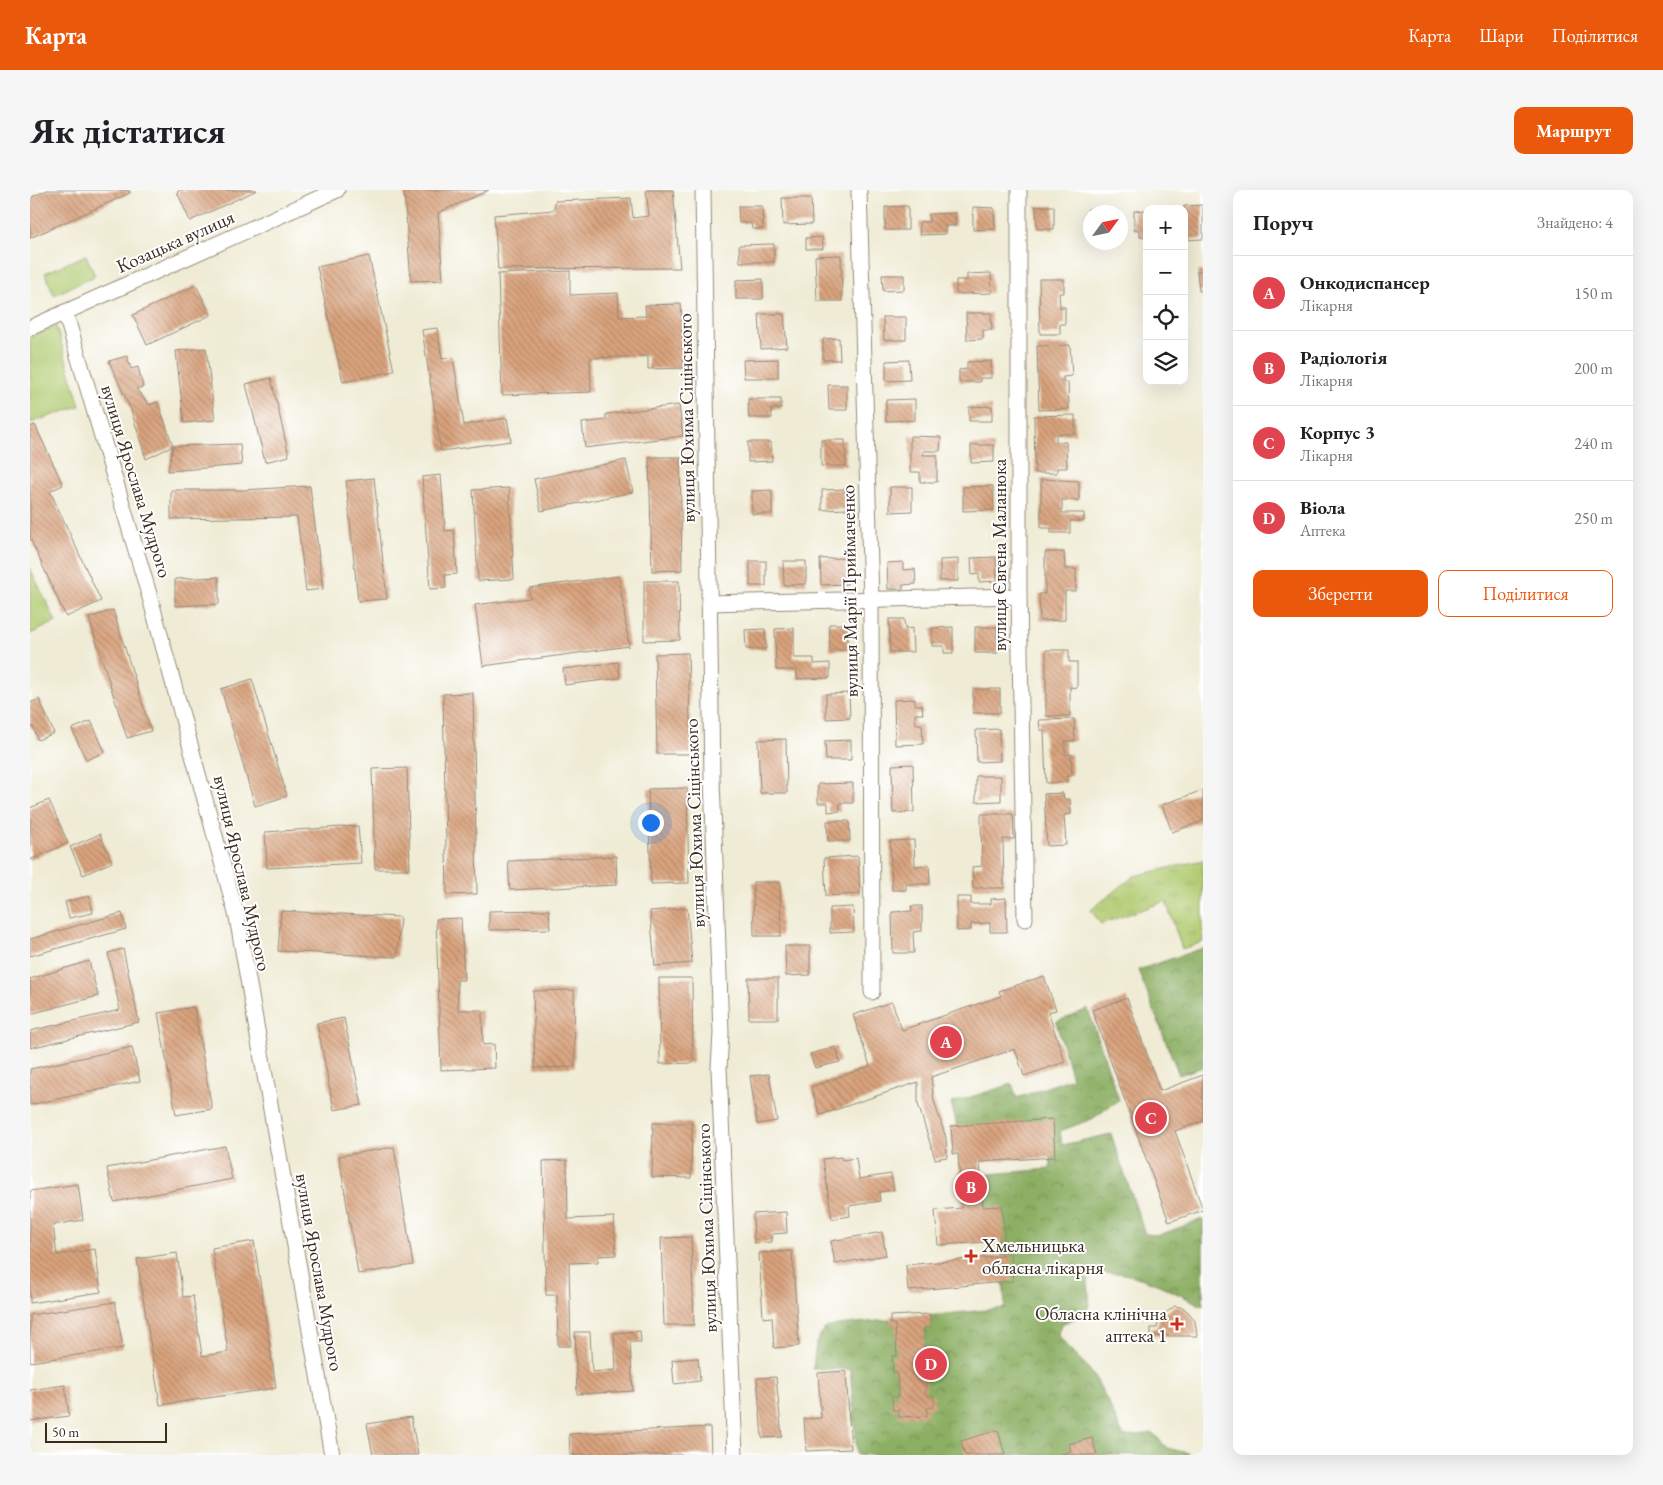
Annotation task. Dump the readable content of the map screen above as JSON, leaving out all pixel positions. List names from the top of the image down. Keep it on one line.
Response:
{"streets":{"street":["Козацька вулиця","вулиця Юхима Сіцінського","вулиця Ярослава Мудрого","вулиця Євгена Маланюка","вулиця Марії Приймаченко"]},"crossings":[["Козацька вулиця","вулиця Ярослава Мудрого"]],"places":{"health":["Хмельницька обласна лікарня","Обласна клінічна аптека 1"]},"scale_bar":"50 m","north":"top right","page":{"header":"Карта","nav":["Карта","Шари","Поділитися"],"buttons":["Маршрут",["Зберегти","Поділитися"]],"title":"Як дістатися","heading":["Поруч","Знайдено: 4"],"map_buttons":["+","−"],"list":[{"mark":"A","name":"Онкодиспансер","note":"Лікарня","value":"150 m"},{"mark":"B","name":"Радіологія","note":"Лікарня","value":"200 m"},{"mark":"C","name":"Корпус 3","note":"Лікарня","value":"240 m"},{"mark":"D","name":"Віола","note":"Аптека","value":"250 m"}],"pins":["A","C","B","D"],"scale":"50 m"}}
